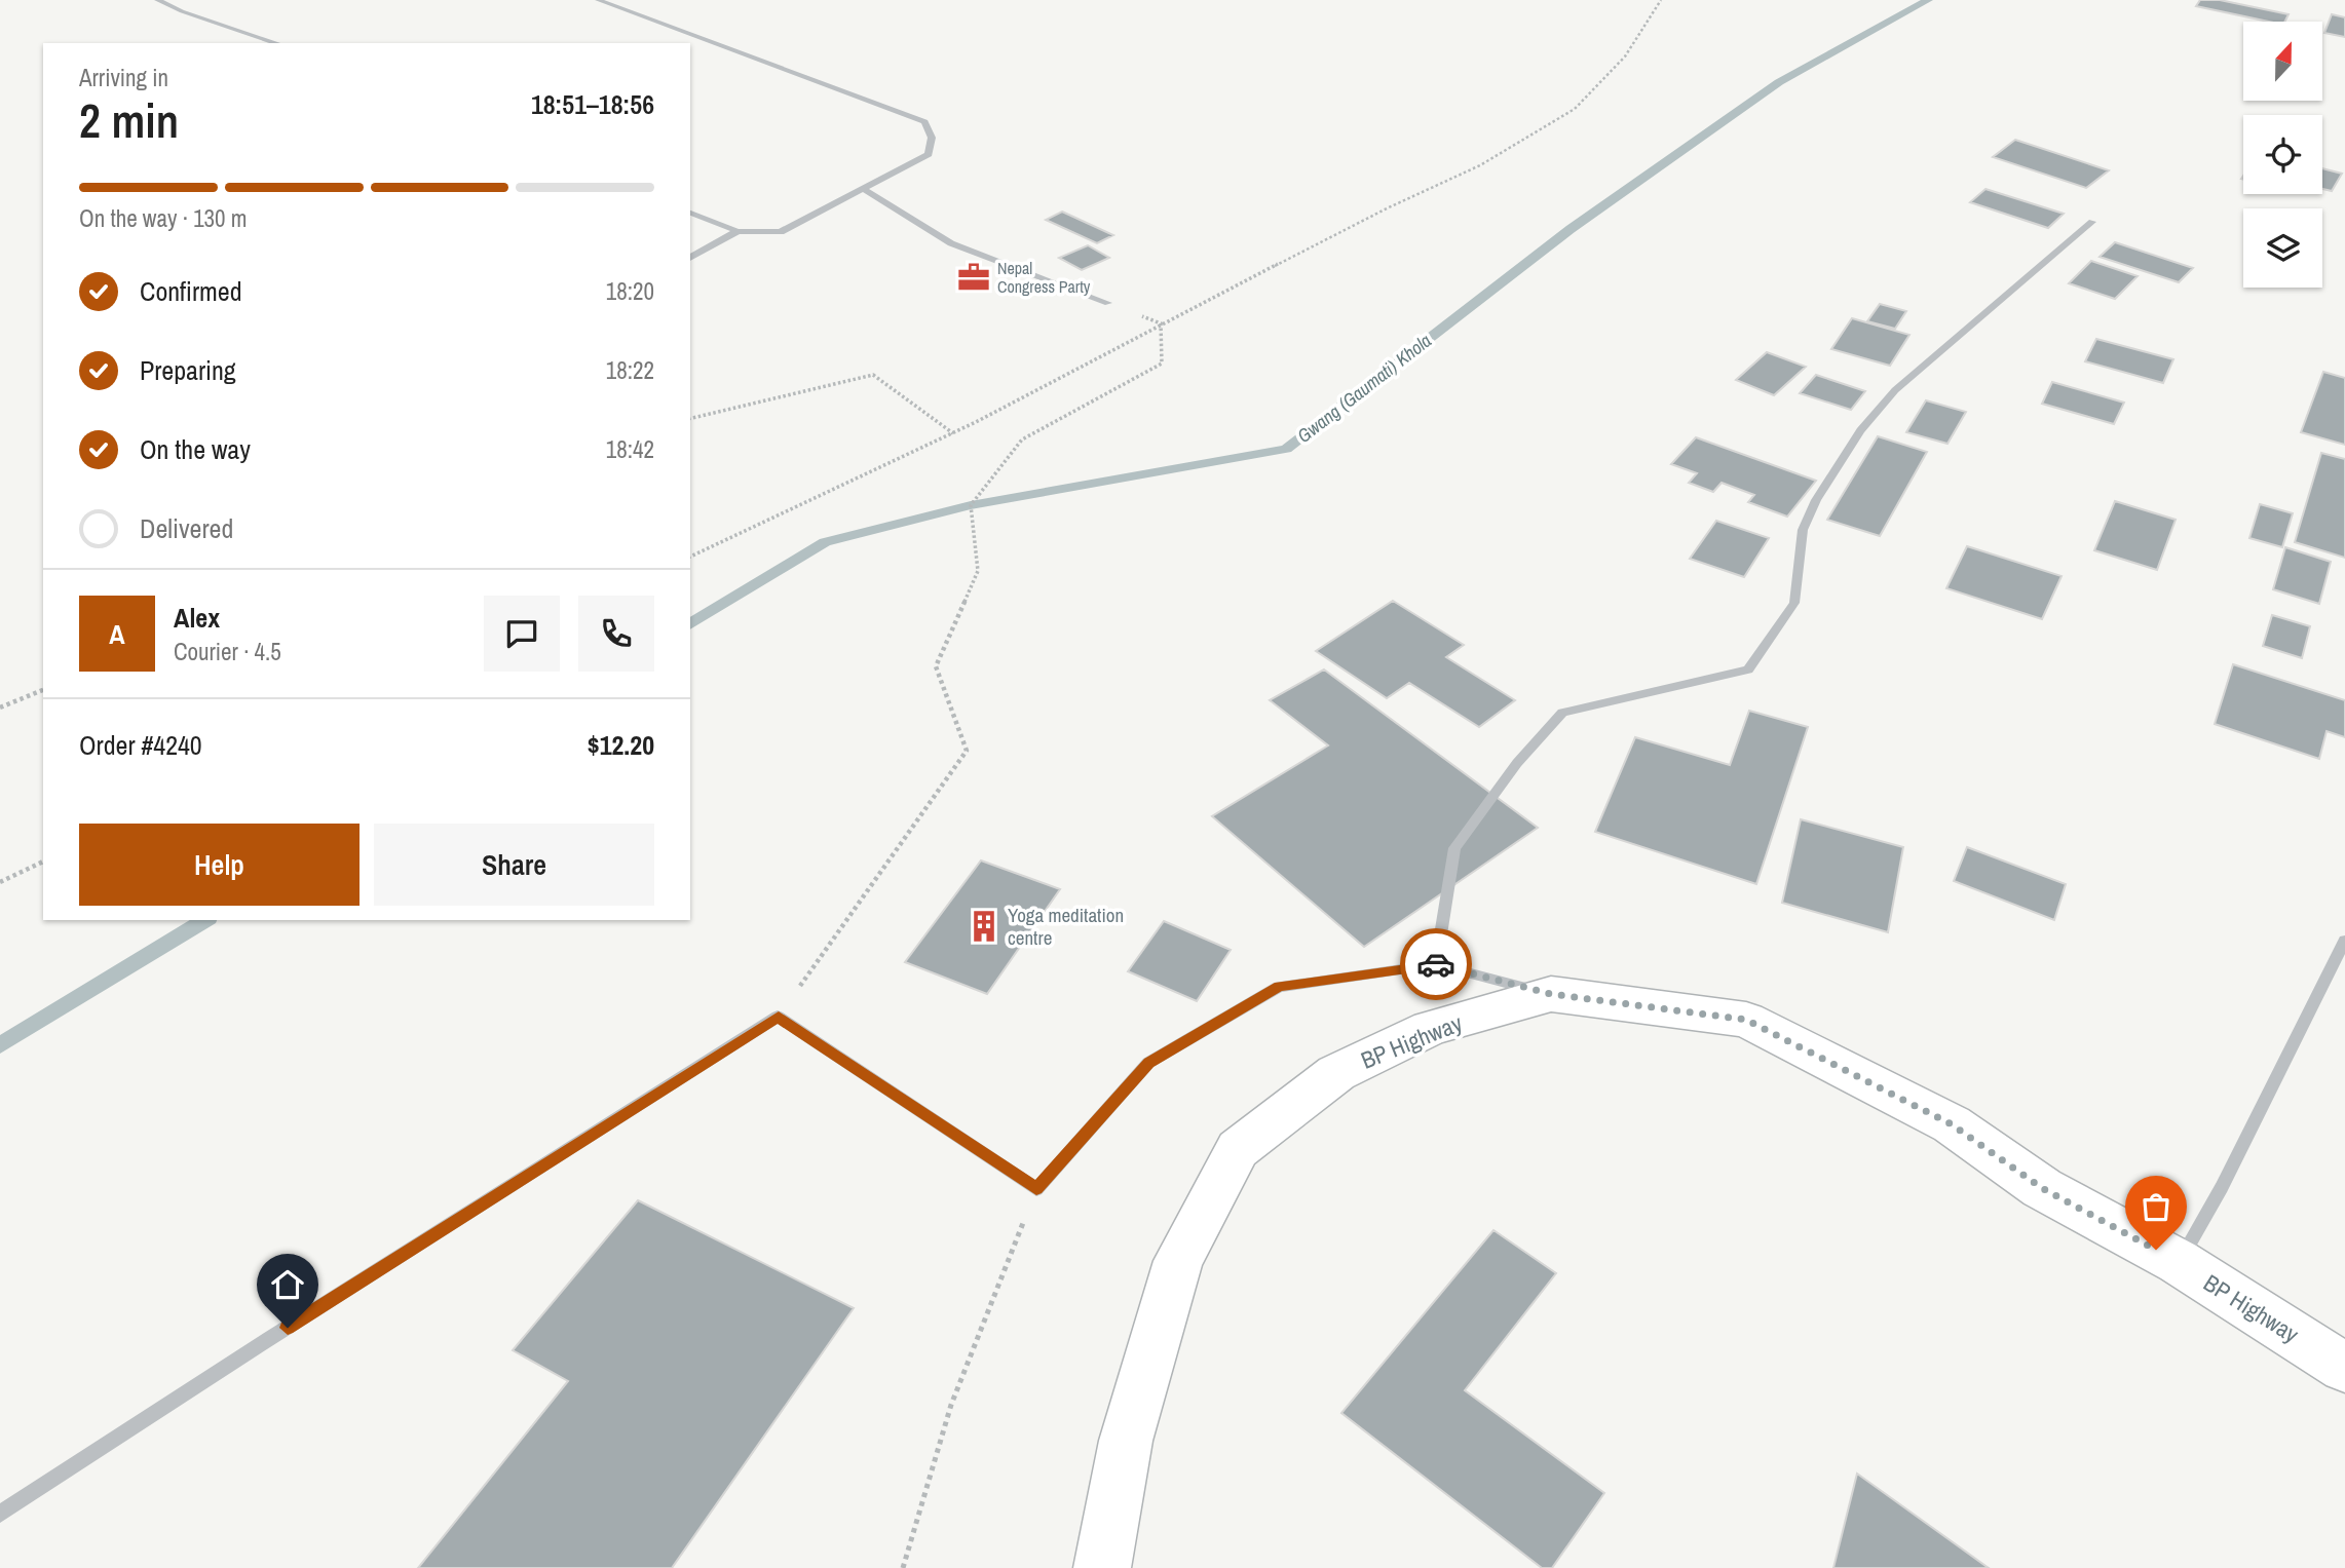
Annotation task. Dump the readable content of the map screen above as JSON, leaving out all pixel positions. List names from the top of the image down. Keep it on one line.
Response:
{"streets":{"highway":["BP Highway"]},"water":["Gwang (Gaumati) Khola"],"places":{"office":["Nepal Congress Party"],"building":["Yoga meditation centre"]},"north":"top","page":{"heading":["2 min","Arriving in","18:51–18:56"],"panel":["Alex","Courier · 4.5","Order #4240","$12.20"],"bar":"On the way · 130 m","list":[["Confirmed","18:20"],["Preparing","18:22"],["On the way","18:42"],"Delivered"],"round":"A","buttons":["Help","Share"]}}
